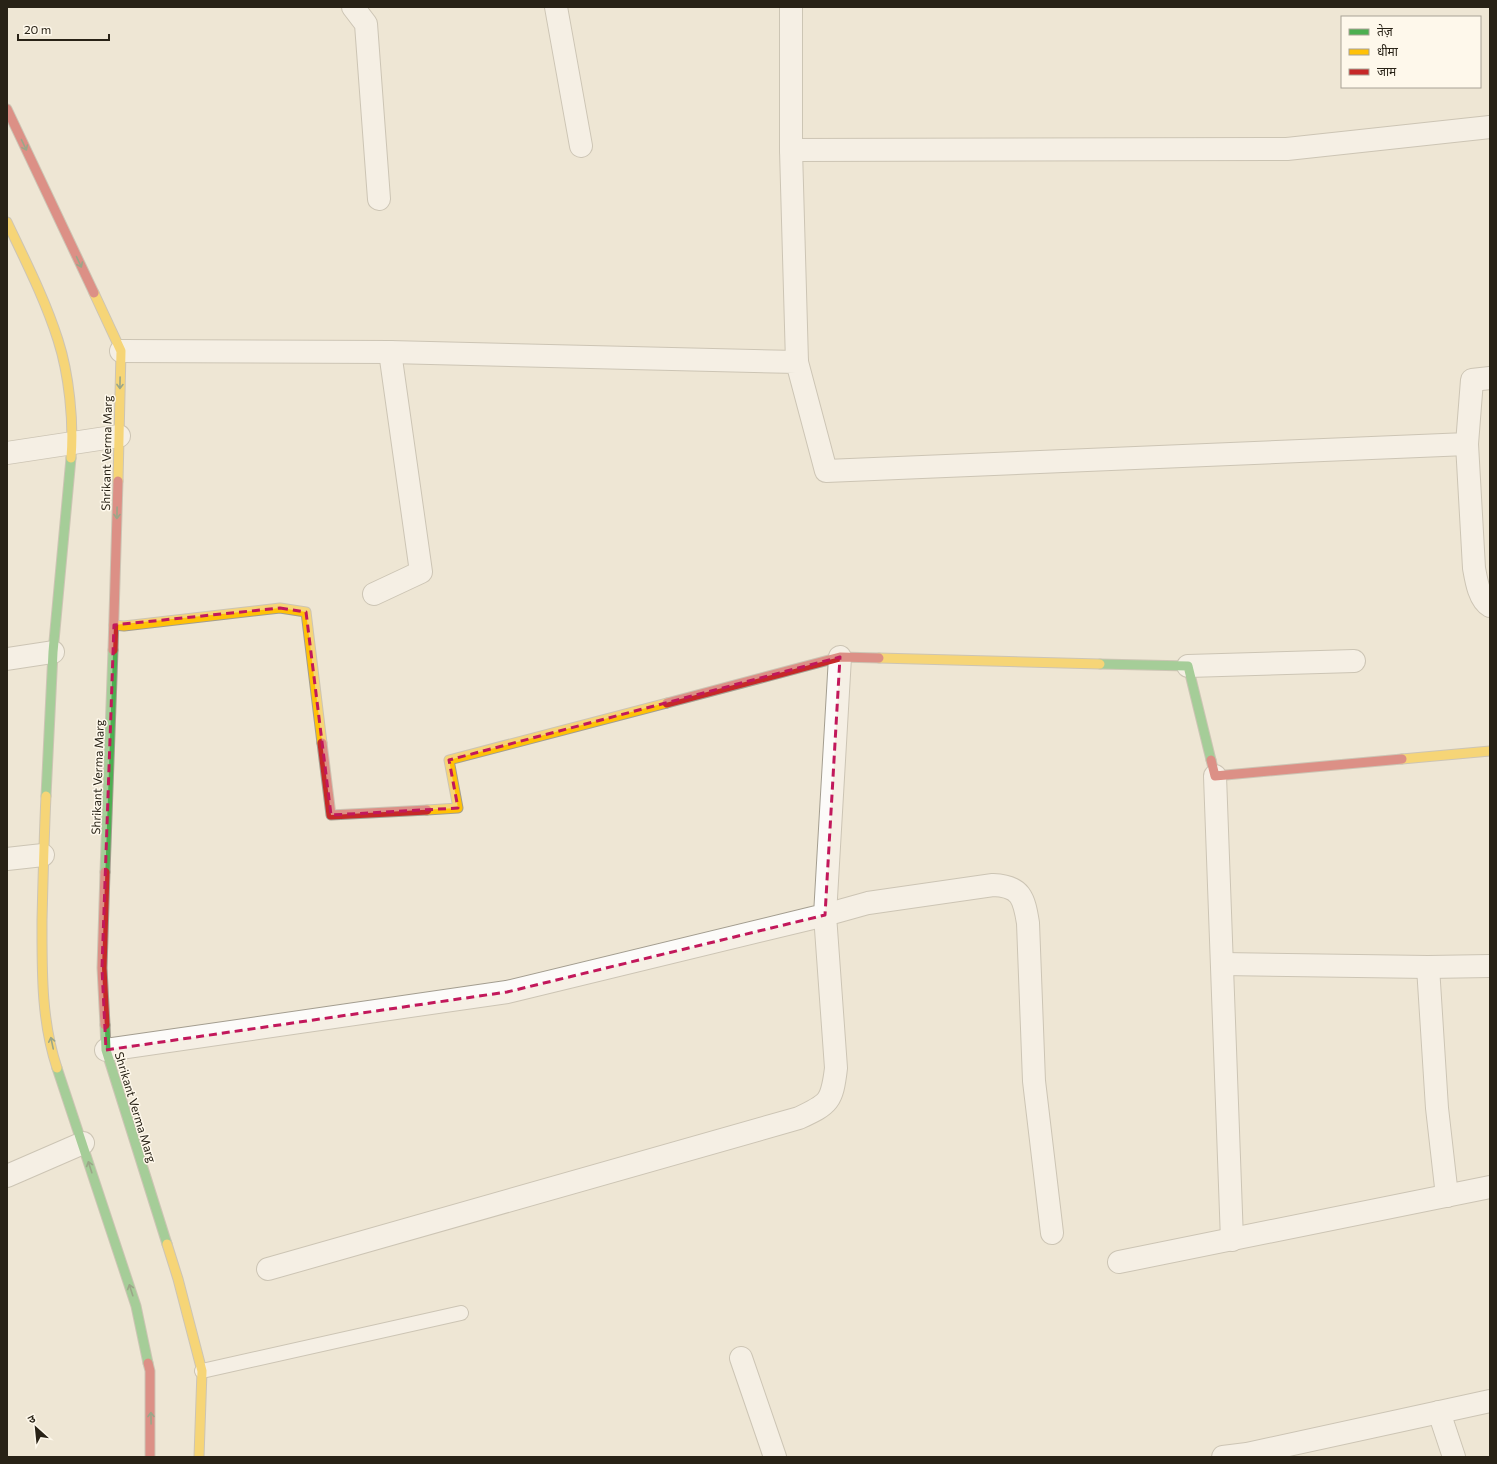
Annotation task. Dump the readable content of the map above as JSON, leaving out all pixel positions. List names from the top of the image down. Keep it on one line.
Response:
{"streets":{"street":["Shrikant Verma Marg"]},"legend":["तेज़","धीमा","जाम"],"scale_bar":"20 m","north":"top left"}
